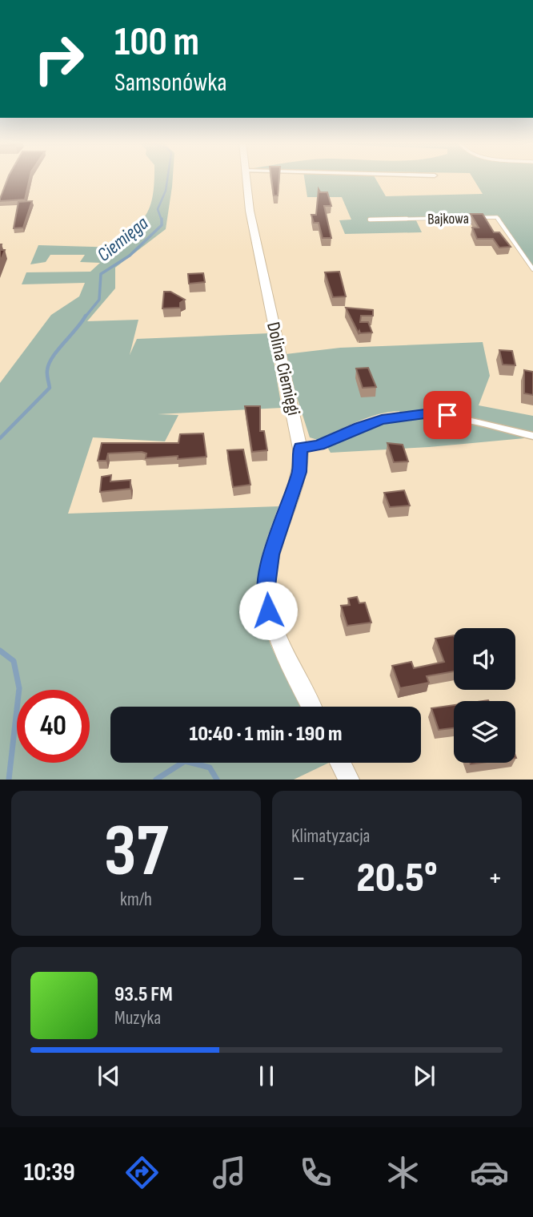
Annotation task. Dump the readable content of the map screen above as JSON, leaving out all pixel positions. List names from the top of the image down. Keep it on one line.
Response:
{"streets":{"street":["Dolina Ciemięgi"],"lane":["Bajkowa"]},"water":["Ciemięga"],"page":{"turn":["100 m","Samsonówka"],"limit":"40","trip":"10:40 · 1 min · 190 m","tile":[["37","km/h"],"Klimatyzacja"],"heat":["−","20.5°","+"],"song":["93.5 FM","Muzyka"],"tabs":"10:39"}}
